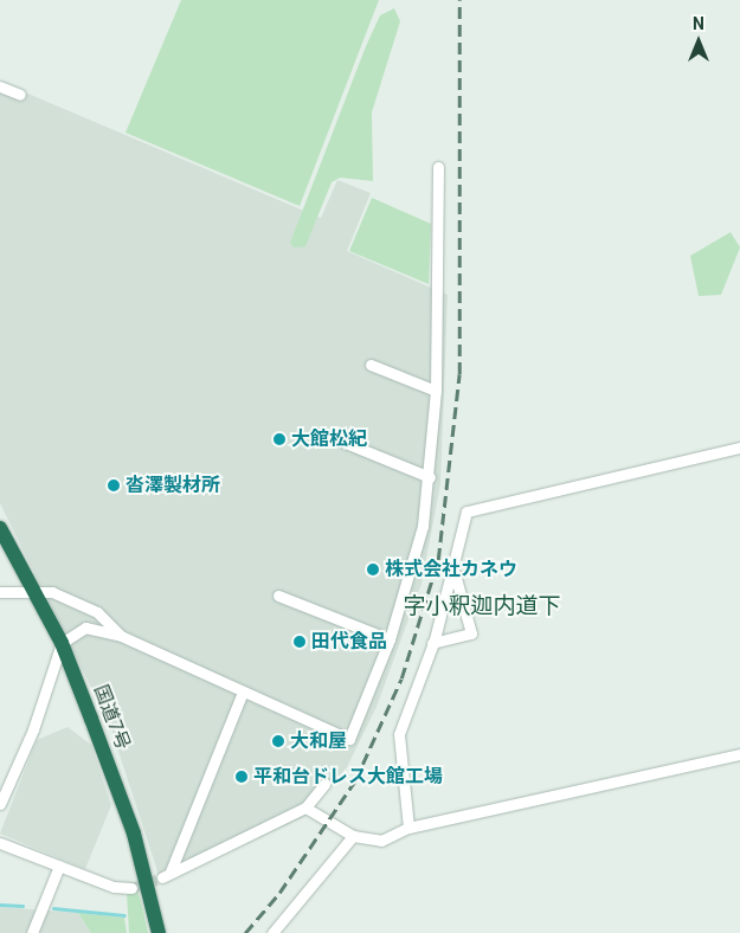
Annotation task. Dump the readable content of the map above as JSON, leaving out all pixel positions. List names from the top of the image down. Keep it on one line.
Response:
{"streets":{"highway":["国道7号"]},"districts":["字小釈迦内道下"],"places":["大館松紀","沓澤製材所","株式会社カネウ","田代食品","大和屋","平和台ドレス大館工場"],"north":"top"}
